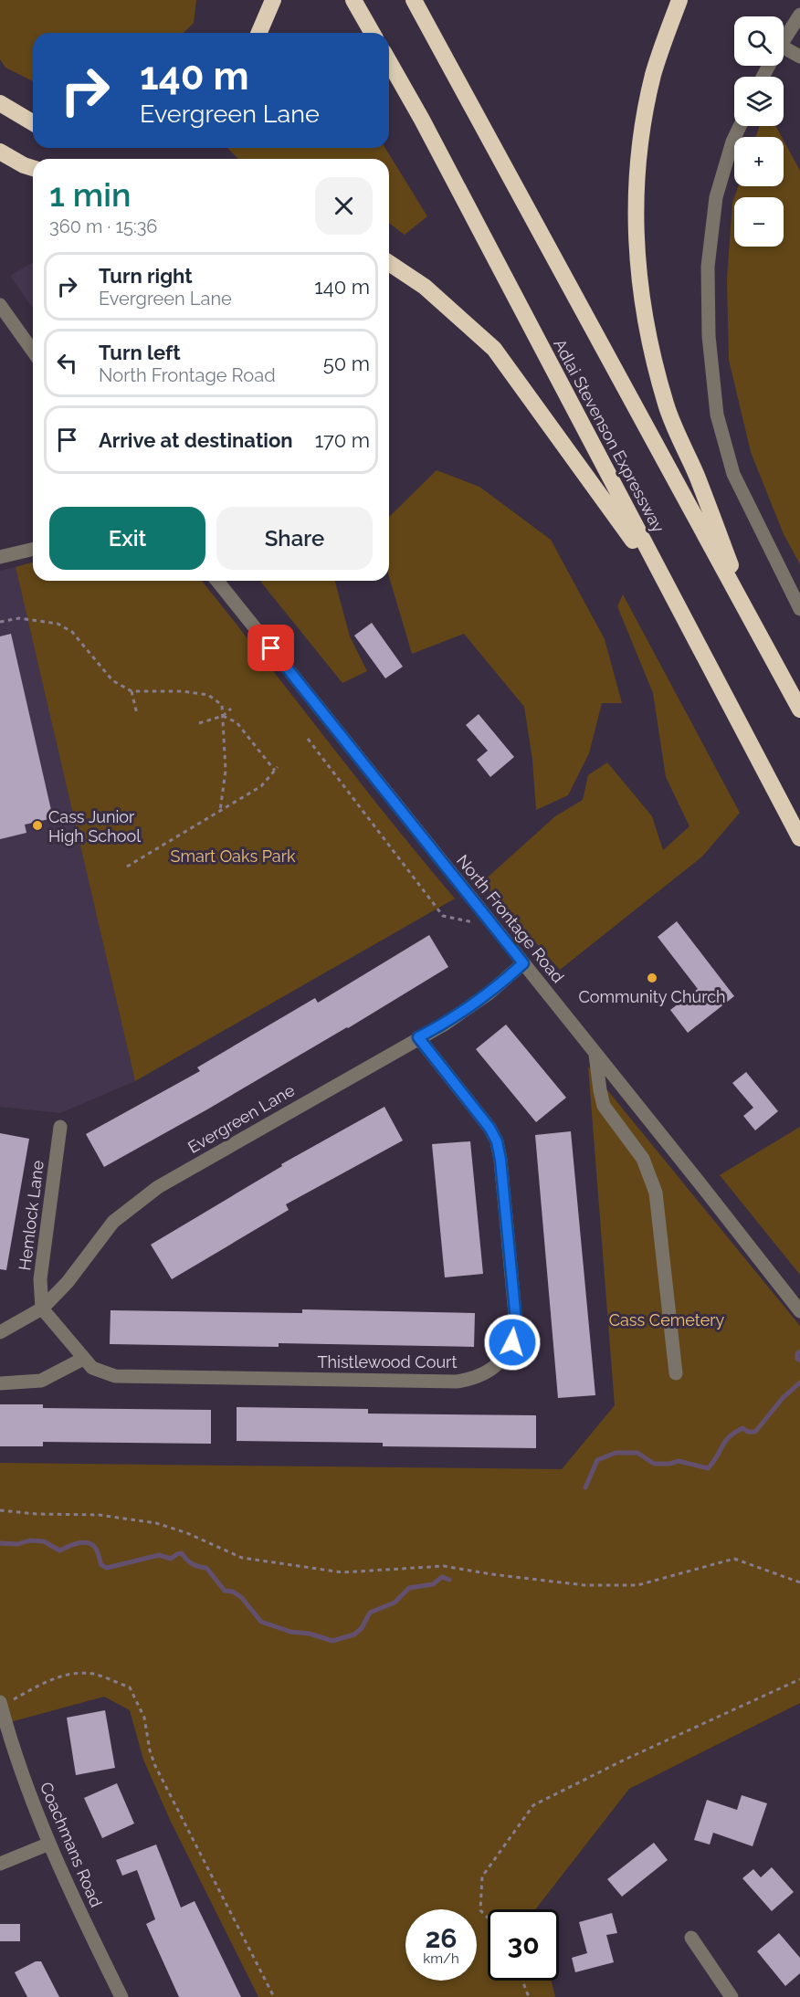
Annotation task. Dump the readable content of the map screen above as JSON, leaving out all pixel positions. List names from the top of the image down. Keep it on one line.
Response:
{"streets":{"highway":["Adlai Stevenson Expressway"],"street":["North Frontage Road","Evergreen Lane","Hemlock Lane","Thistlewood Court","Coachmans Road"]},"crossings":[["North Frontage Road","Evergreen Lane"],["Evergreen Lane","Hemlock Lane"],["Evergreen Lane","Thistlewood Court"],["Hemlock Lane","Thistlewood Court"]],"parks":["Smart Oaks Park","Cass Cemetery"],"places":["Cass Junior High School","Community Church"],"page":{"map_buttons":["+","−"],"turn":["140 m","Evergreen Lane"],"heading":["1 min","360 m · 15:36"],"list":[{"name":"Turn right","note":"Evergreen Lane","value":"140 m"},{"name":"Turn left","note":"North Frontage Road","value":"50 m"},{"name":"Arrive at destination","value":"170 m"}],"buttons":["Exit","Share"],"speed":"26 km/h","limit":"30"}}
